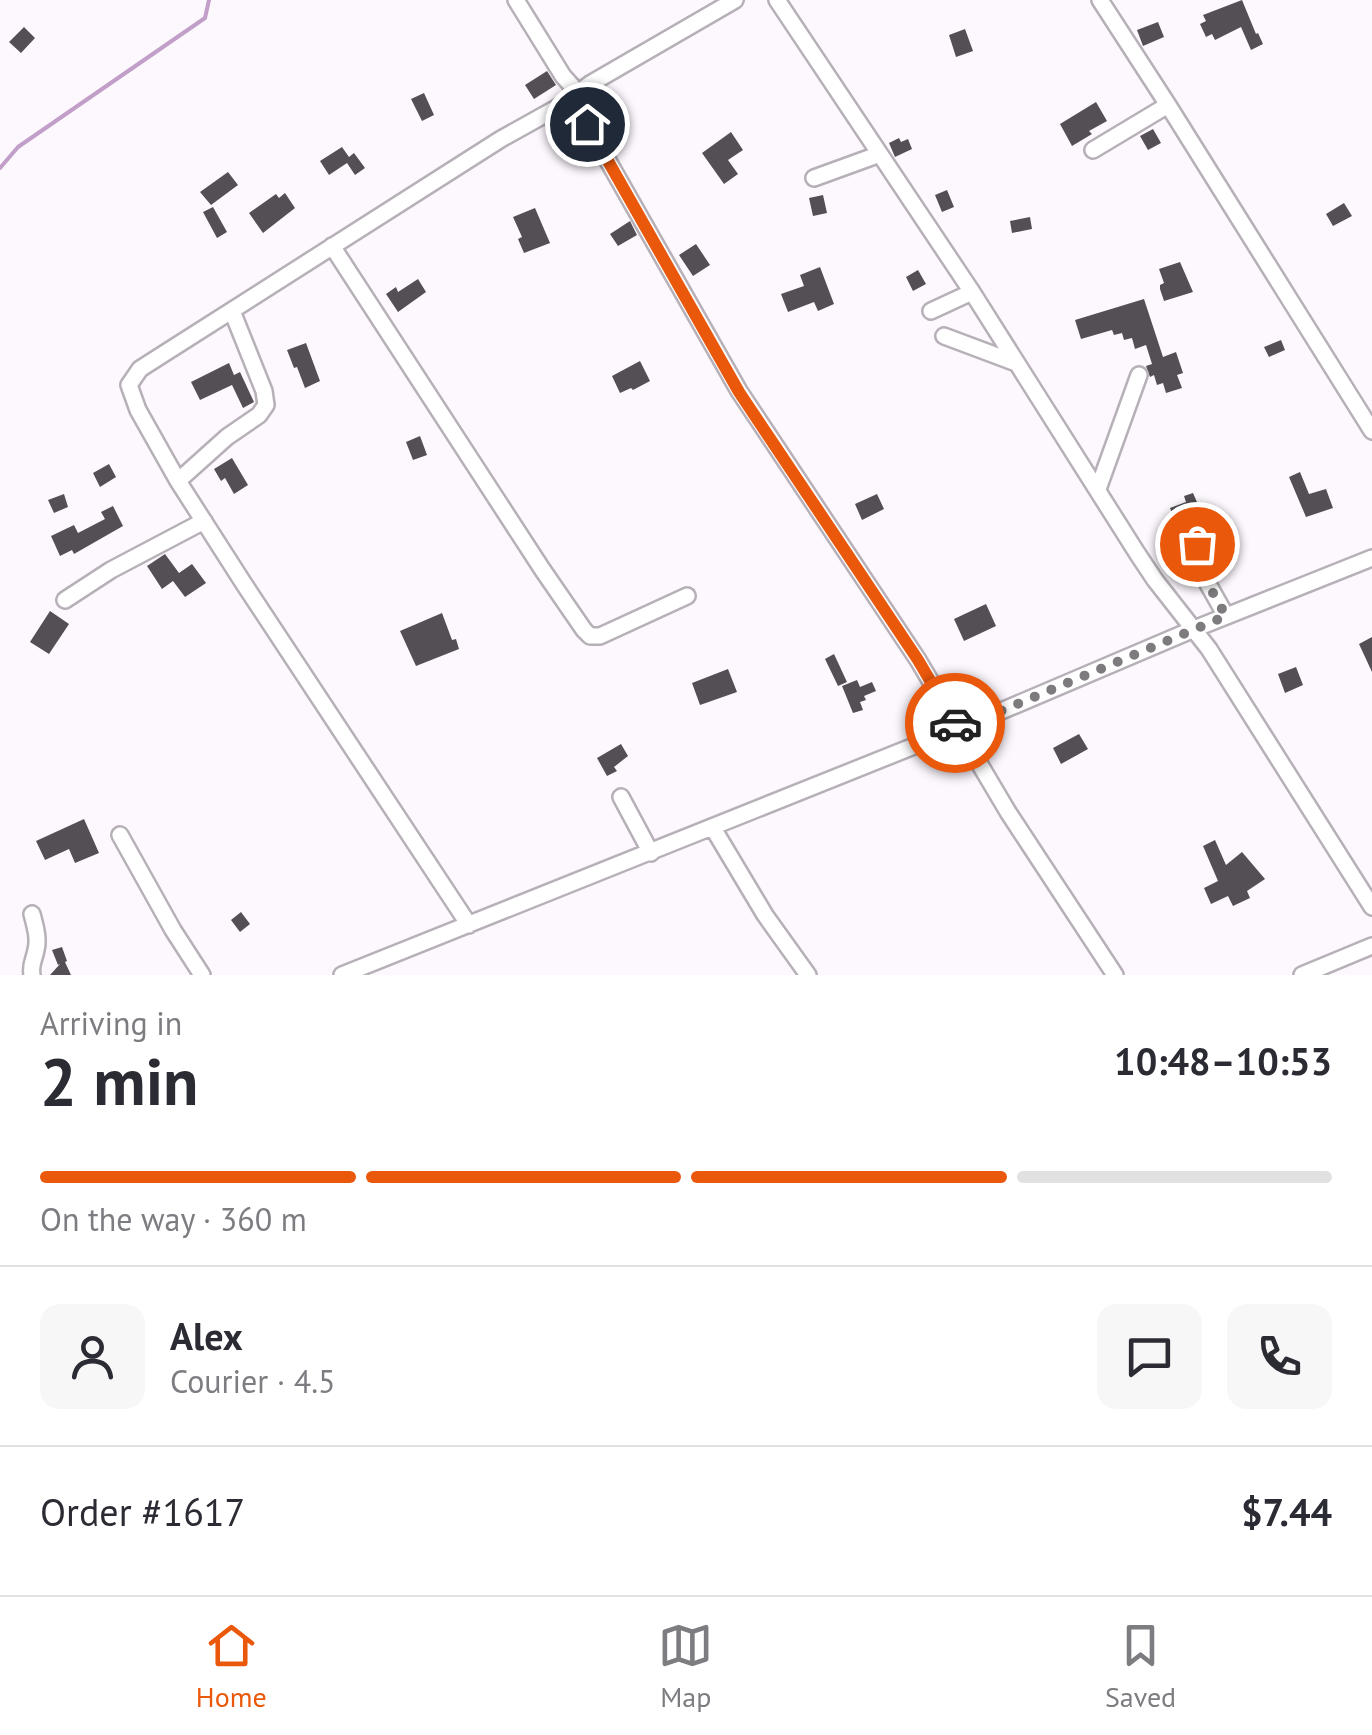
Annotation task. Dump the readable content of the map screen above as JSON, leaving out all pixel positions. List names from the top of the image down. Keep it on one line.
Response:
{"page":{"heading":["2 min","Arriving in","10:48–10:53"],"panel":["Alex","Courier · 4.5","Order #1617","$7.44"],"bar":"On the way · 360 m","tabs":["Home","Map","Saved"]}}
